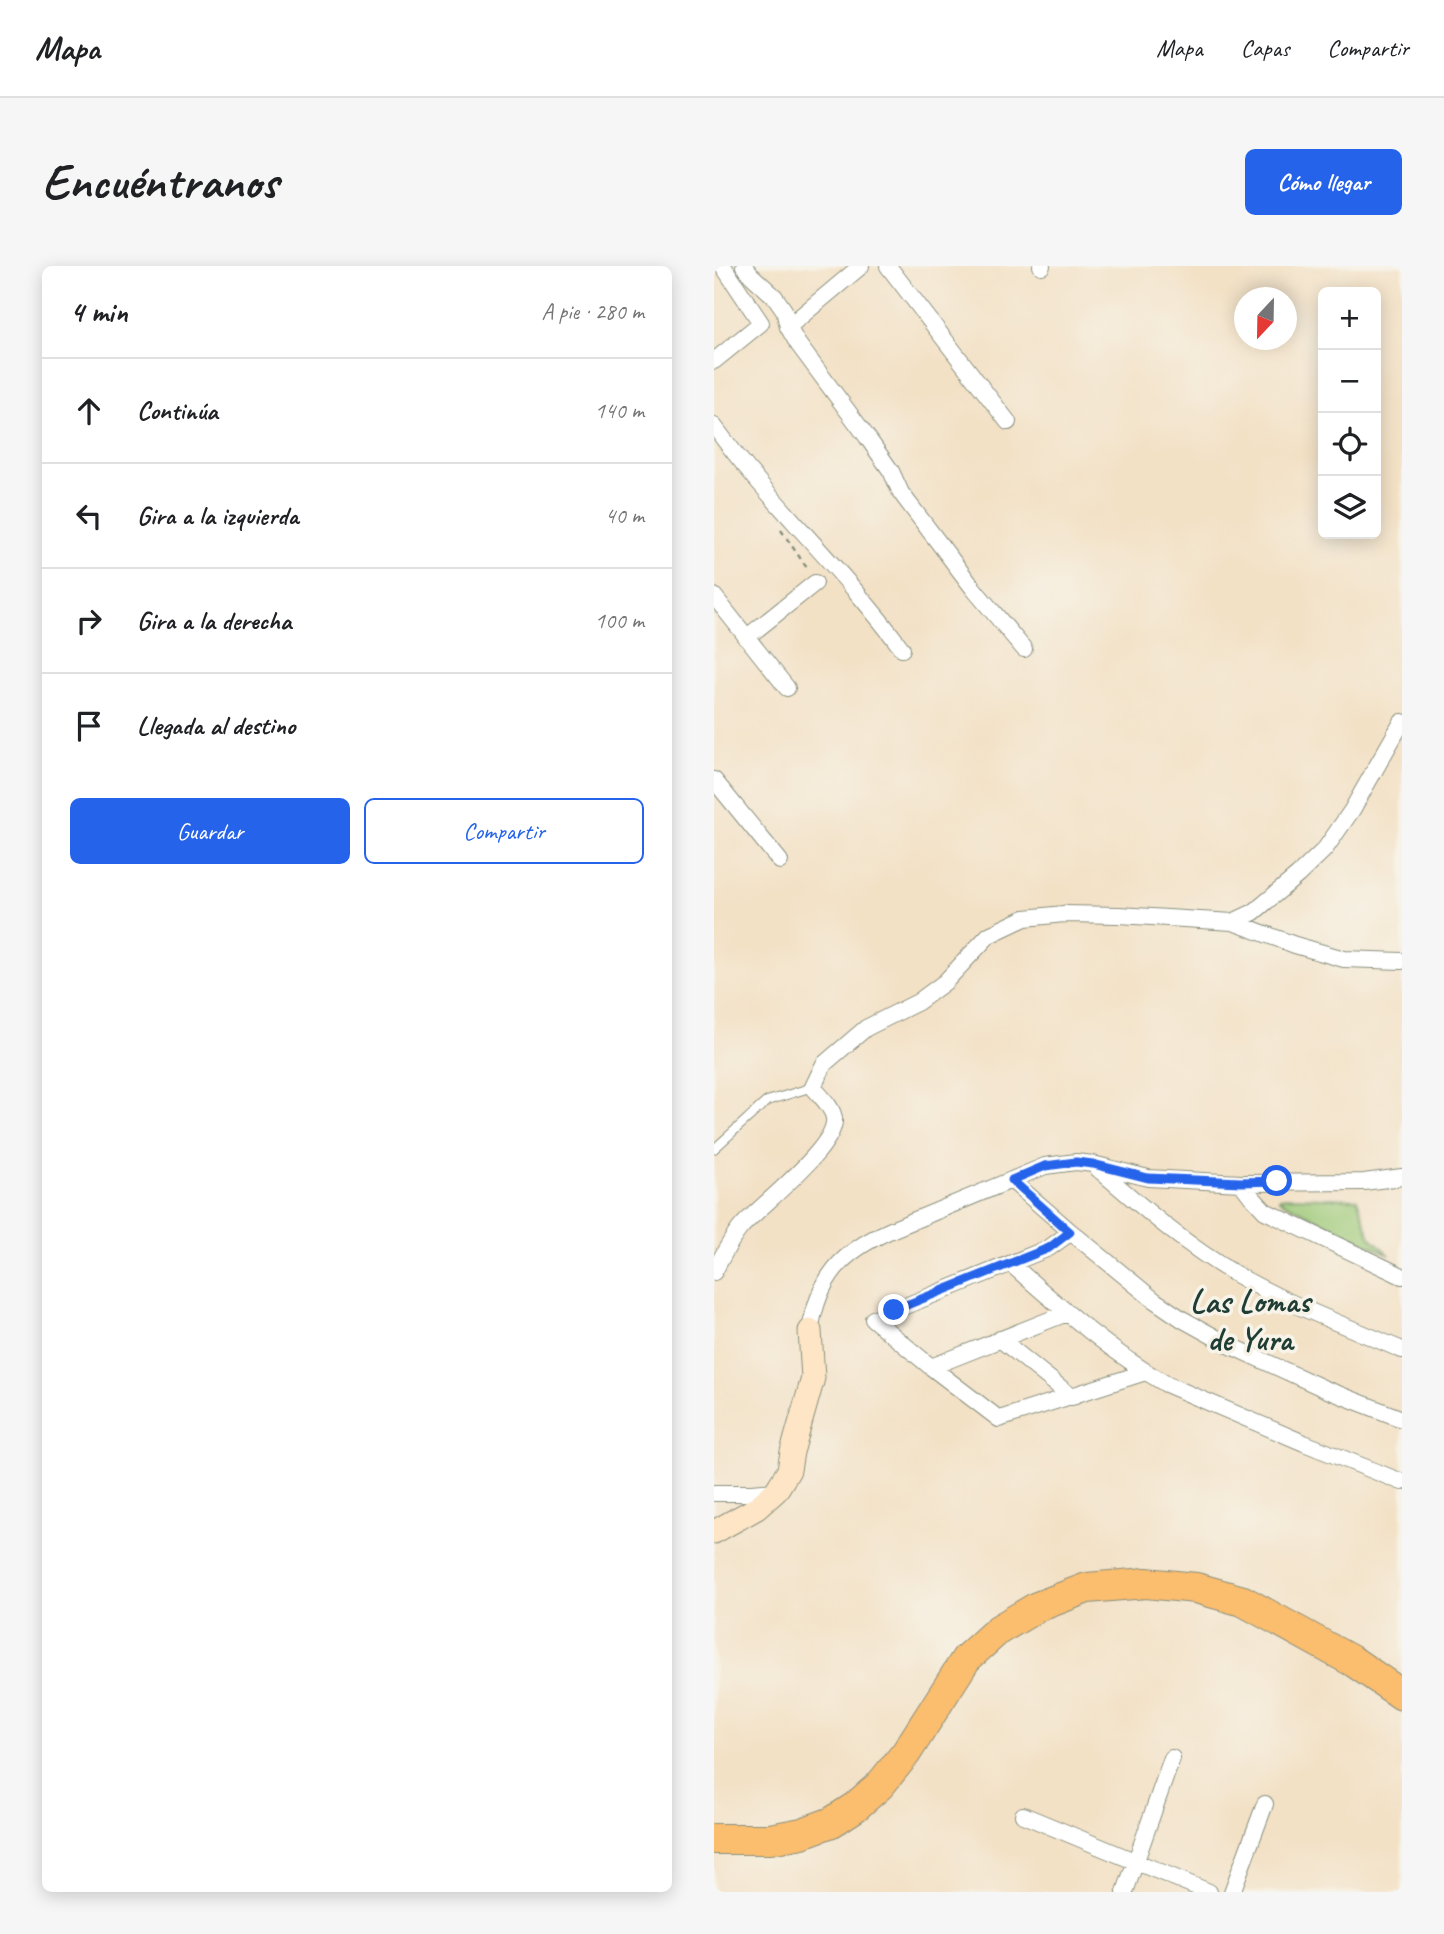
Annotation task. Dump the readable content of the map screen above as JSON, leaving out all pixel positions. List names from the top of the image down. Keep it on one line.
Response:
{"districts":["Las Lomas de Yura"],"north":"bottom","page":{"header":"Mapa","nav":["Mapa","Capas","Compartir"],"buttons":["Cómo llegar",["Guardar","Compartir"]],"title":"Encuéntranos","heading":["4 min","A pie · 280 m"],"map_buttons":["+","−"],"list":[["Continúa","140 m"],["Gira a la izquierda","40 m"],["Gira a la derecha","100 m"],"Llegada al destino"]}}
